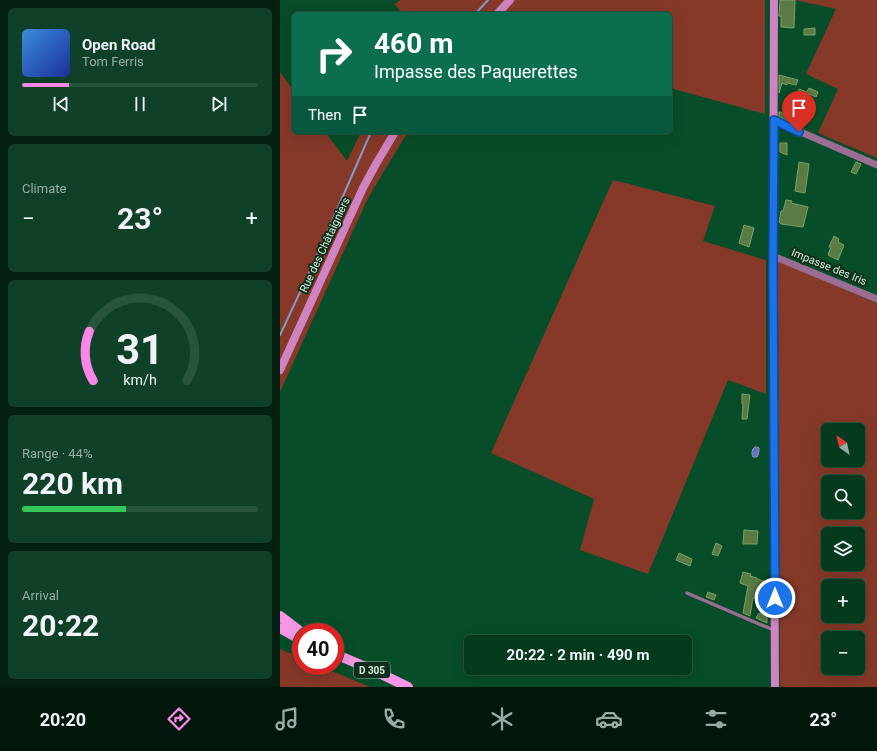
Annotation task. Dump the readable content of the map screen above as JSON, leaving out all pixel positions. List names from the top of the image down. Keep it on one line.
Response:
{"streets":{"main road":["D 305"],"street":["Rue des Châtaigniers","Impasse des Iris"]},"north":"top left","page":{"turn":["460 m","Impasse des Paquerettes"],"song":["Open Road","Tom Ferris"],"then":"Then","tile":["Climate",["Range · 44%","220 km"],["Arrival","20:22"]],"heat":["−","23°","+"],"map_buttons":["+","−"],"limit":"40","trip":"20:22 · 2 min · 490 m","tabs":["20:20","23°"],"gauge":["31","km/h"]}}
